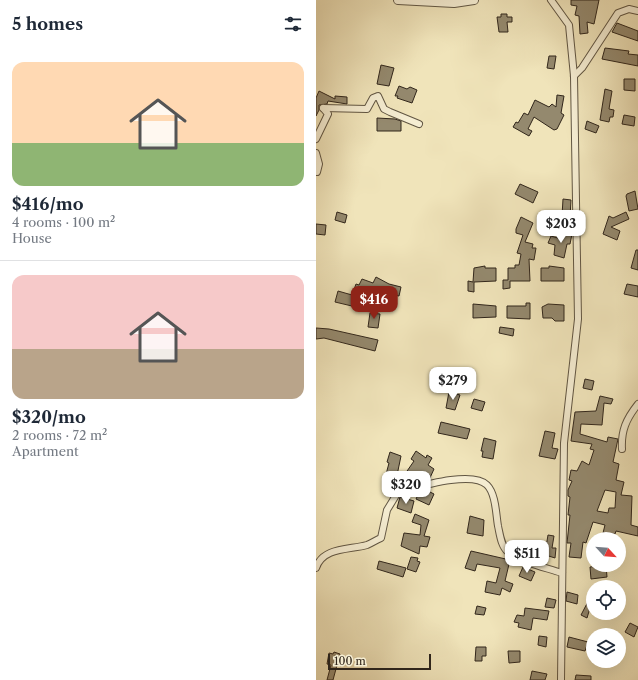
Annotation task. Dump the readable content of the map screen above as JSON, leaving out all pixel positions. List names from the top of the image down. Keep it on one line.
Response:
{"scale_bar":"100 m","north":"bottom right","page":{"heading":"5 homes","list":[{"name":"$416/mo","note":"4 rooms · 100 m² · House"},{"name":"$320/mo","note":"2 rooms · 72 m² · Apartment"}],"price":["$203","$416","$279","$320","$511"],"scale":"100 m"}}
